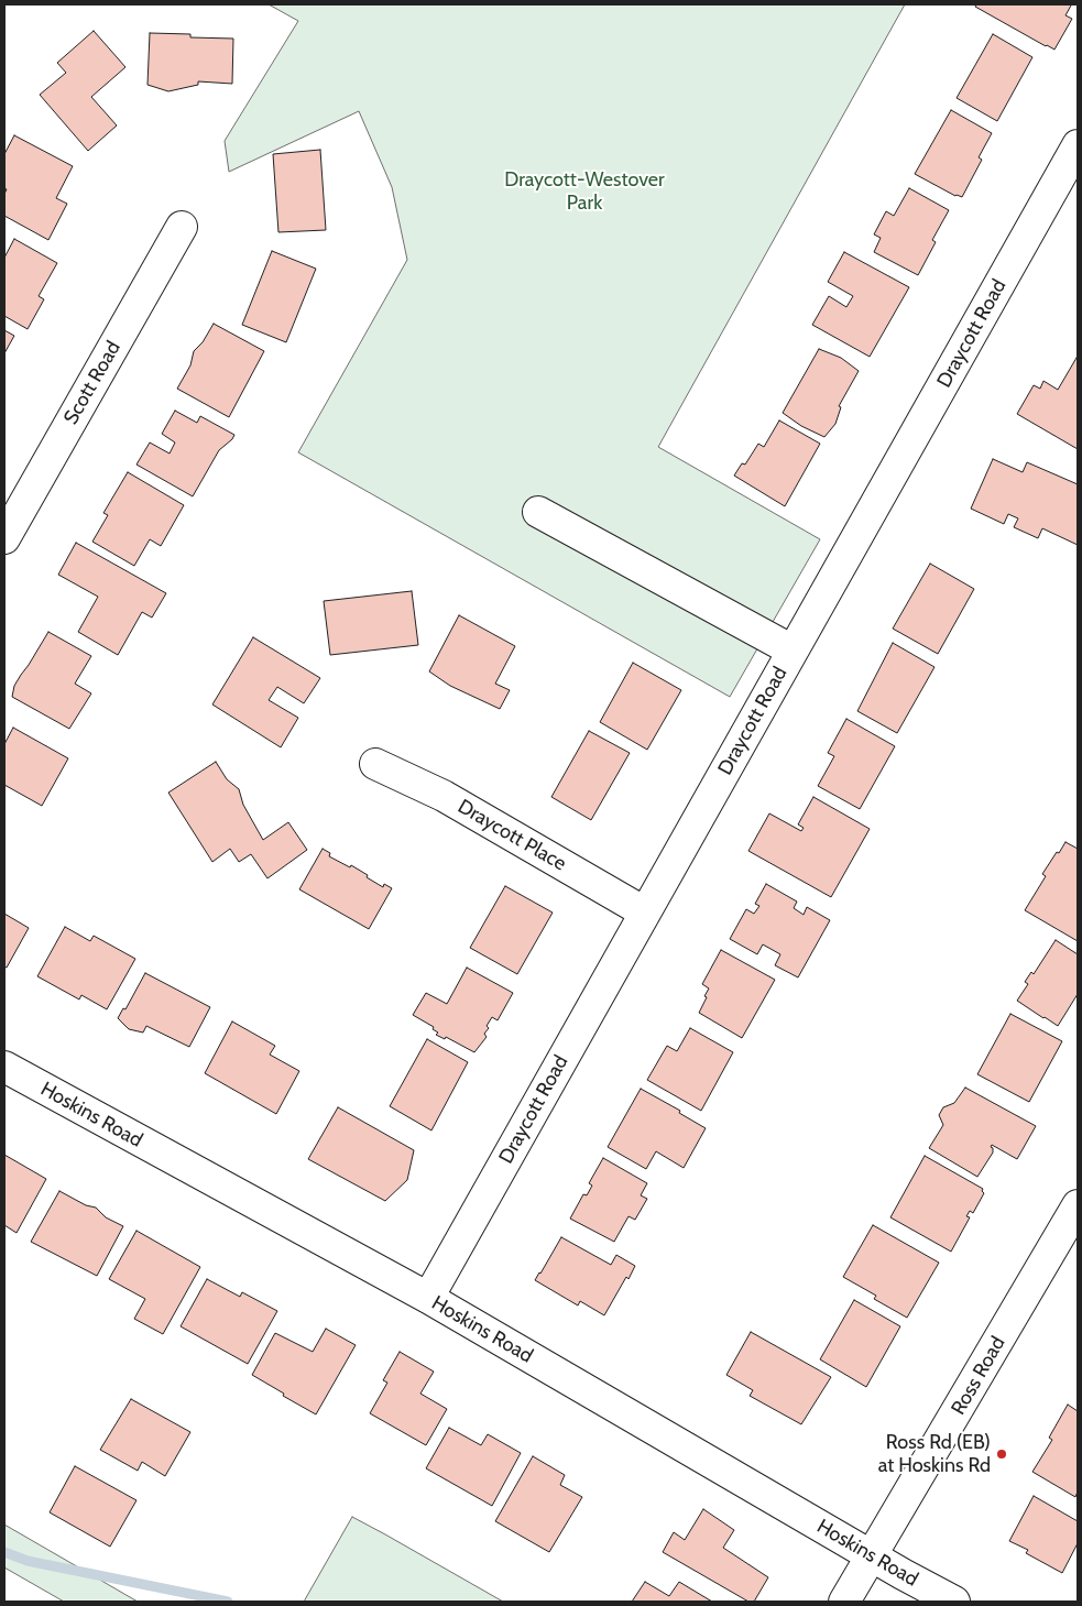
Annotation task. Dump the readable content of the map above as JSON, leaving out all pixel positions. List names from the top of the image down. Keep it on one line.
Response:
{"streets":{"street":["Draycott Road","Scott Road","Draycott Place","Hoskins Road","Ross Road"]},"crossings":[["Draycott Road","Draycott Place"],["Draycott Road","Hoskins Road"],["Hoskins Road","Ross Road"]],"parks":["Draycott-Westover Park"],"places":["Ross Rd (EB) at Hoskins Rd"]}
